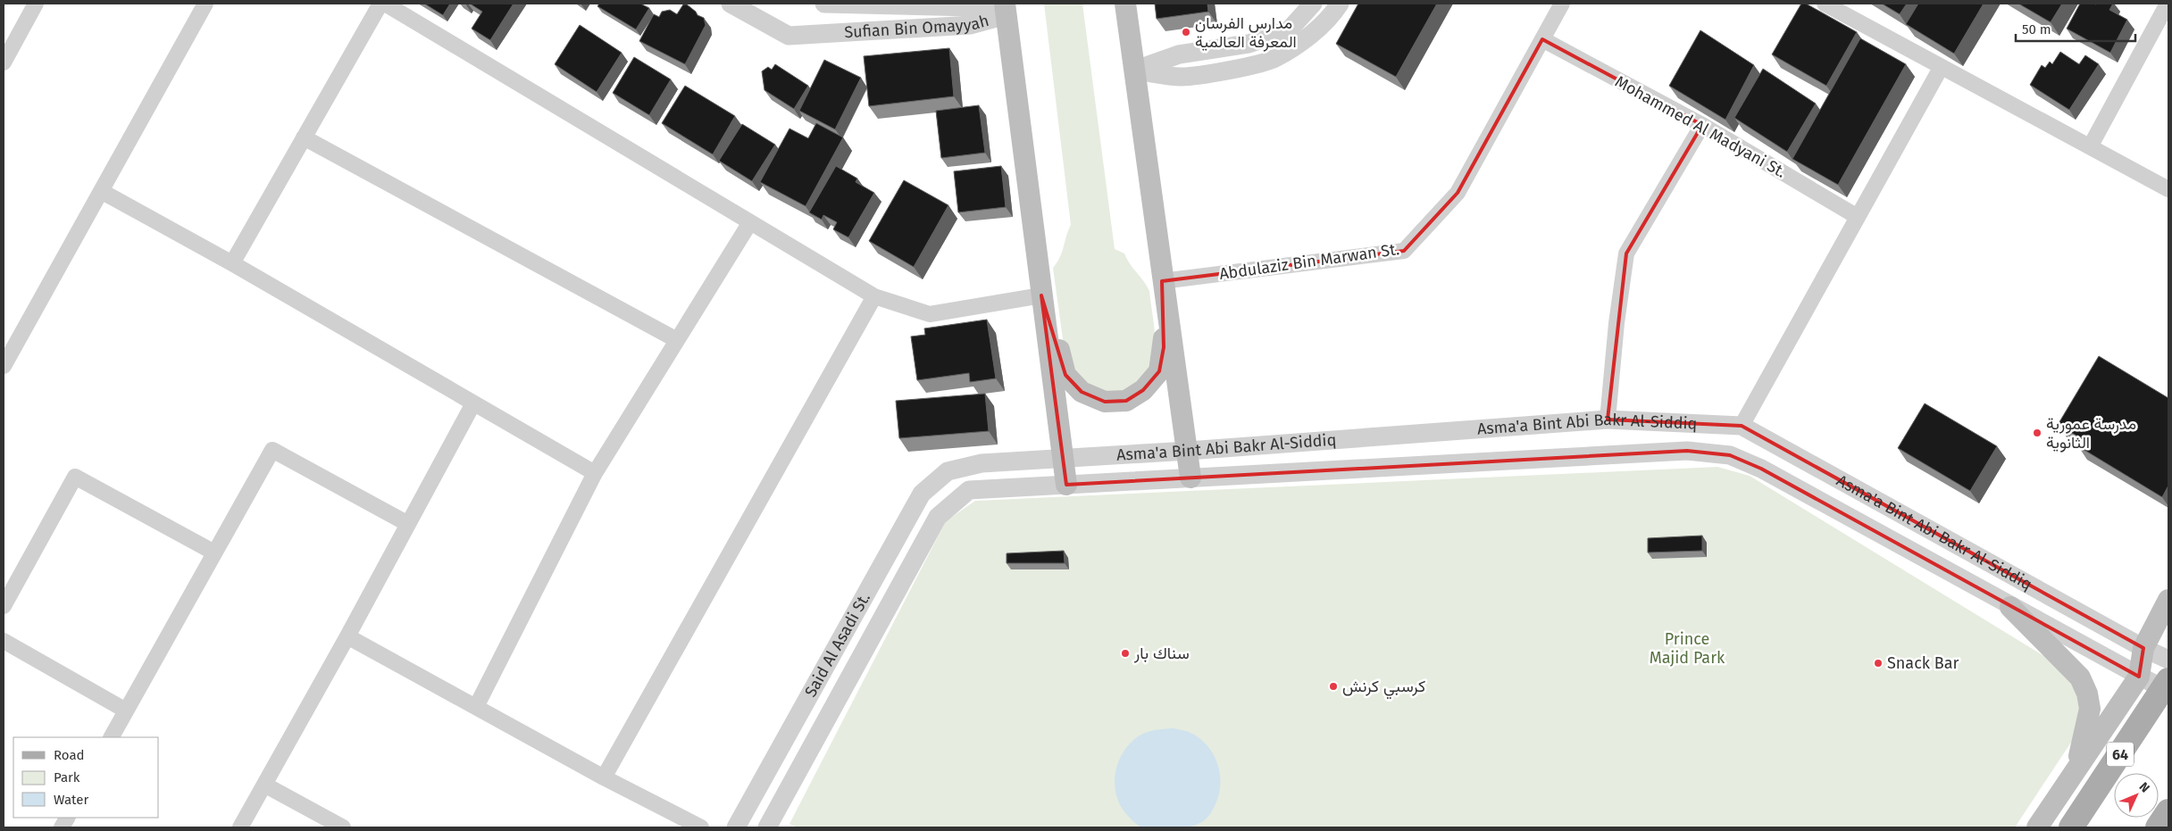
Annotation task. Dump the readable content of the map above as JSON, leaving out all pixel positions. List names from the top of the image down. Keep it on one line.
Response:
{"streets":{"main road":["64"],"street":["Sufian Bin Omayyah","Mohammed Al Madyani St.","Abdulaziz Bin Marwan St.","Asma'a Bint Abi Bakr Al-Siddiq","Said Al Asadi St."]},"crossings":[["Mohammed Al Madyani St.","Abdulaziz Bin Marwan St."],["Asma'a Bint Abi Bakr Al-Siddiq","Said Al Asadi St."],["Asma'a Bint Abi Bakr Al-Siddiq","64"]],"parks":["Prince Majid Park"],"places":["مدارس الفرسان المعرفة العالمية","مدرسة عمورية الثانوية","سناك بار","Snack Bar","كرسبي كرنش"],"legend":["Road","Park","Water"],"scale_bar":"50 m","north":"top right"}
